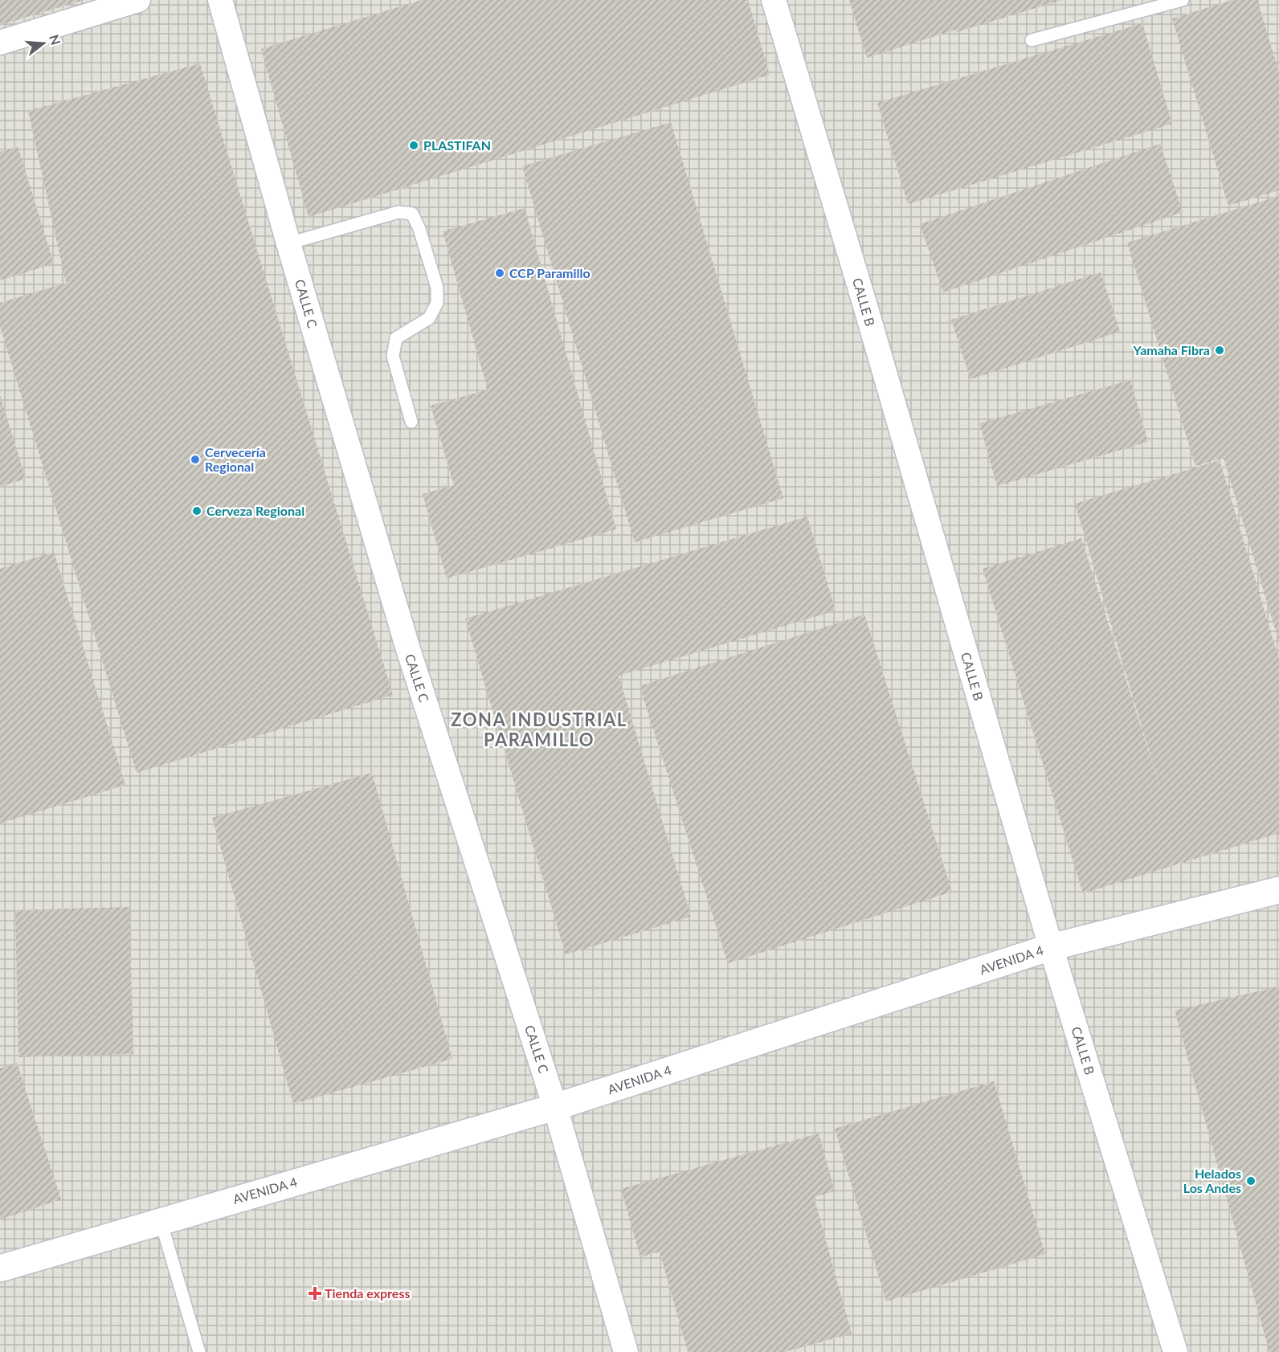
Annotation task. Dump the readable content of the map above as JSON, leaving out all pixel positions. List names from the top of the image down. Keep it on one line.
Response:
{"streets":{"main road":["AVENIDA 4"],"street":["CALLE B","CALLE C"]},"crossings":[["CALLE B","AVENIDA 4"],["CALLE C","AVENIDA 4"]],"districts":["ZONA INDUSTRIAL PARAMILLO"],"places":{"other":["PLASTIFAN","CCP Paramillo","Yamaha Fibra","Cervecería Regional","Cerveza Regional","Helados Los Andes"],"health":["Tienda express"]},"north":"right"}
